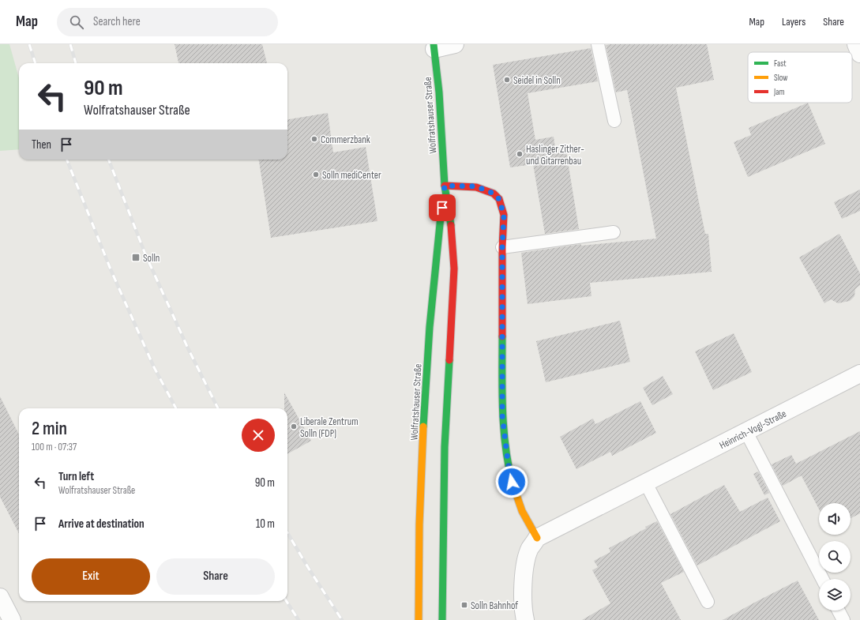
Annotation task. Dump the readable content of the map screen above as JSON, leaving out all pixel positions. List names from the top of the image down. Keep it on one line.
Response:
{"streets":{"main road":["Wolfratshauser Straße"],"street":["Heinrich-Vogl-Straße"]},"places":{"other":["Seidel in Solln","Commerzbank","Haslinger Zither- und Gitarrenbau","Solln mediCenter","Liberale Zentrum Solln (FDP)"],"transit":["Solln","Solln Bahnhof"]},"legend":["Fast","Slow","Jam"],"page":{"header":"Map","search":"Search here","nav":["Map","Layers","Share"],"turn":["90 m","Wolfratshauser Straße"],"then":"Then","heading":["2 min","100 m · 07:37"],"list":[{"name":"Turn left","note":"Wolfratshauser Straße","value":"90 m"},{"name":"Arrive at destination","value":"10 m"}],"buttons":["Exit","Share"]}}
